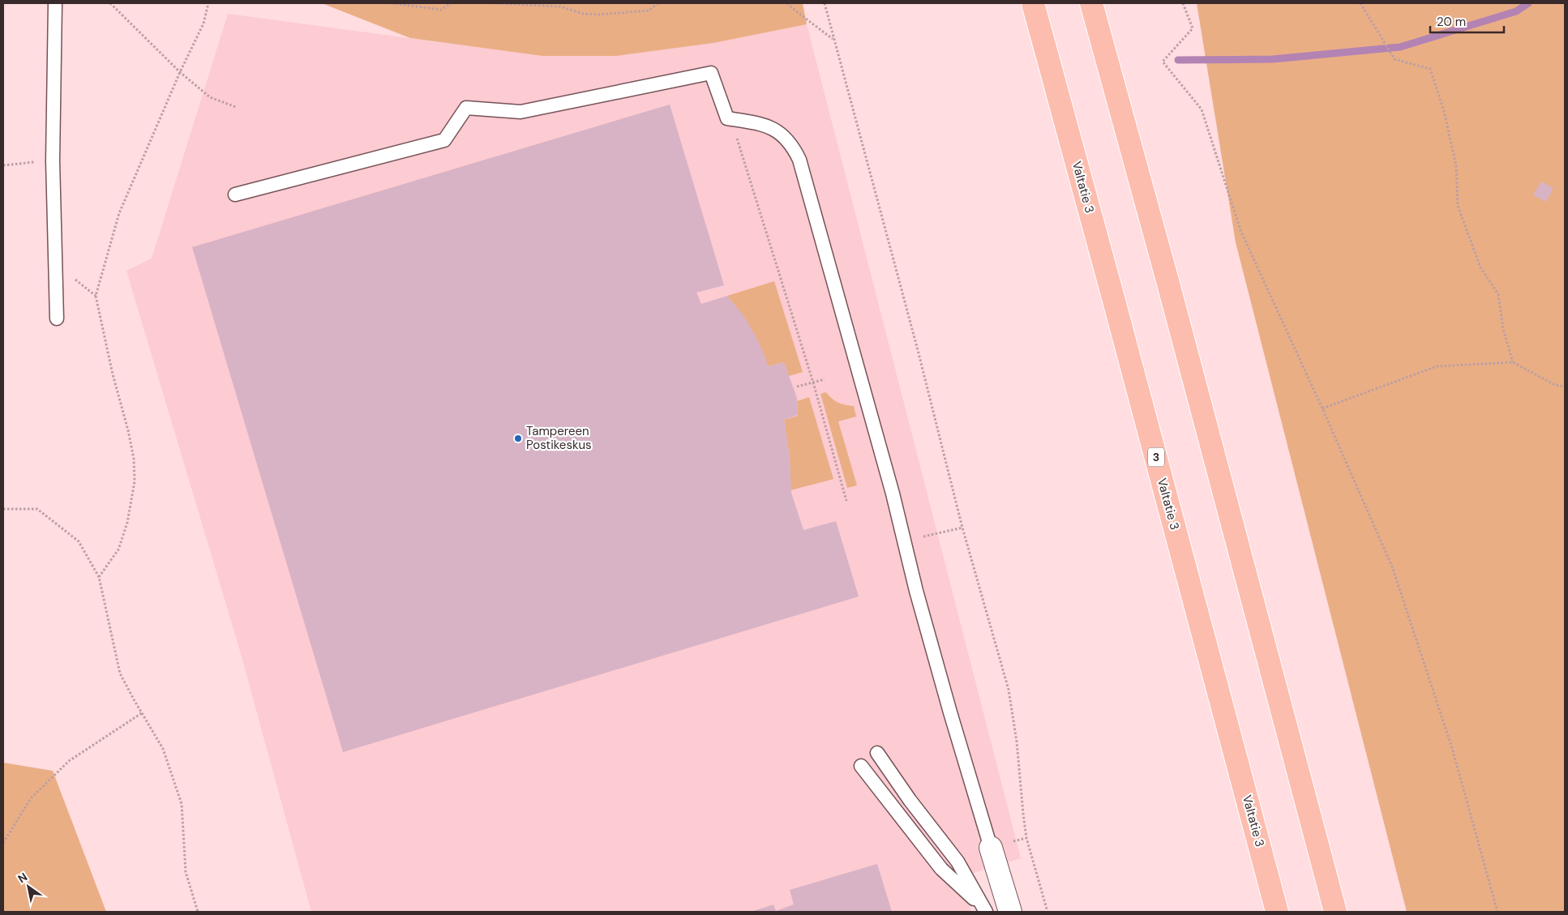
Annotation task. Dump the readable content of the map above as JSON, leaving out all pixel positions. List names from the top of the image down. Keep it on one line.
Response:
{"streets":{"highway":["Valtatie 3","3"]},"places":["Tampereen Postikeskus"],"scale_bar":"20 m","north":"top left"}
